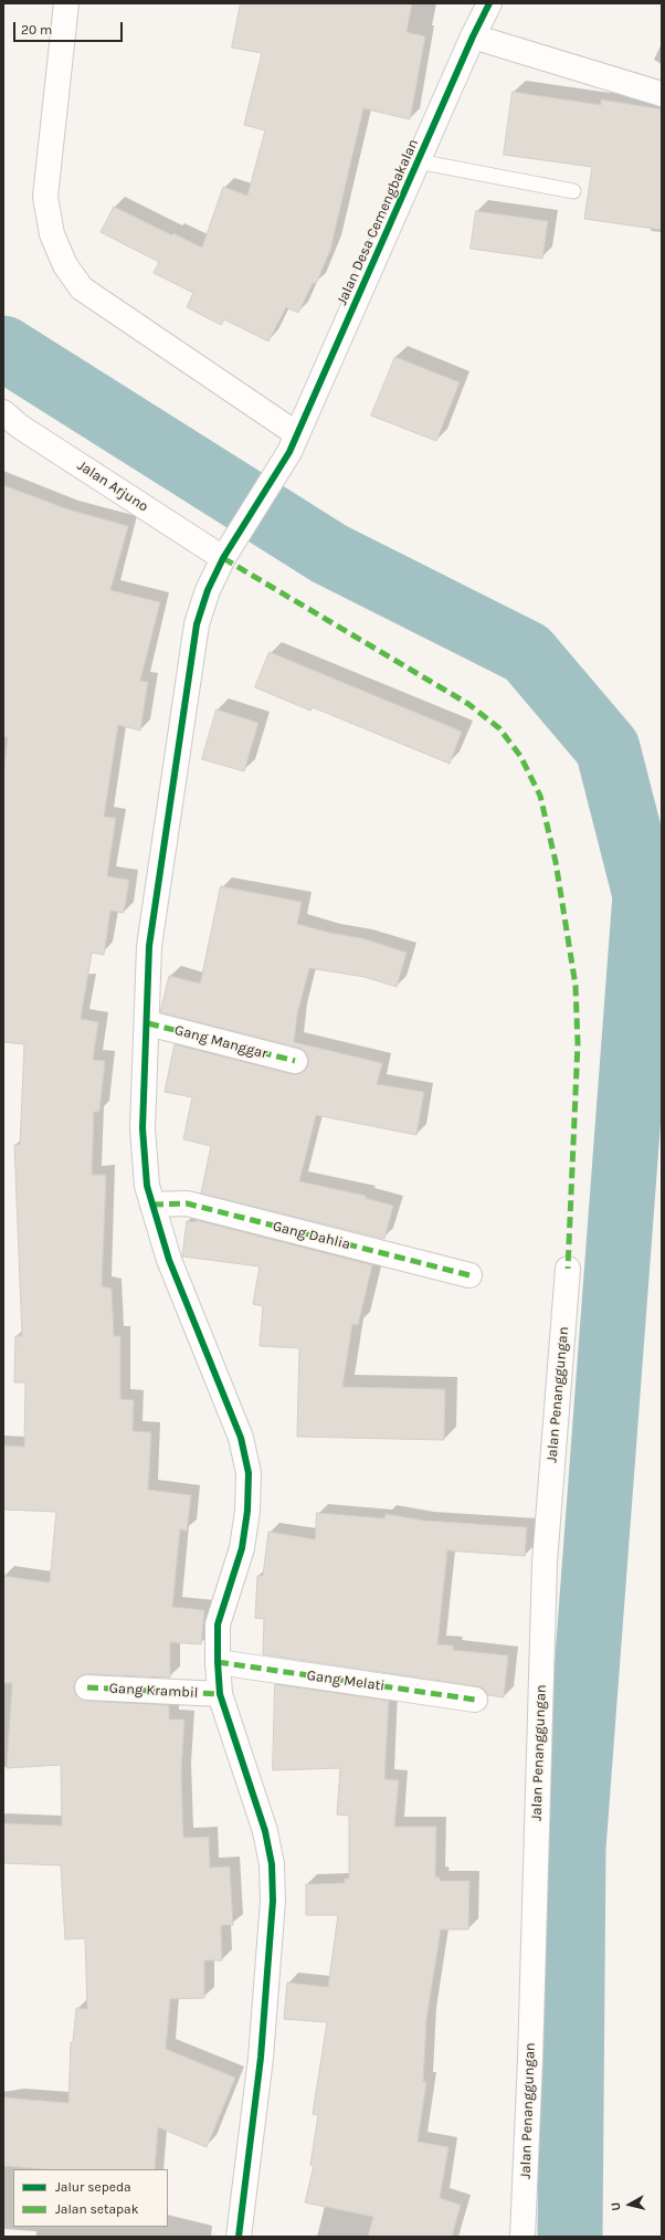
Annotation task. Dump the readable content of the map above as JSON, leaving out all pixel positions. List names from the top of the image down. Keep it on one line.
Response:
{"streets":{"street":["Jalan Desa Cemengbakalan","Jalan Arjuno","Gang Manggar","Gang Dahlia","Jalan Penanggungan","Gang Melati","Gang Krambil"]},"crossings":[["Jalan Desa Cemengbakalan","Jalan Arjuno"],["Jalan Desa Cemengbakalan","Gang Manggar"],["Jalan Desa Cemengbakalan","Gang Dahlia"],["Jalan Desa Cemengbakalan","Gang Melati"],["Jalan Desa Cemengbakalan","Gang Krambil"]],"legend":["Jalur sepeda","Jalan setapak"],"scale_bar":"20 m","north":"left"}
